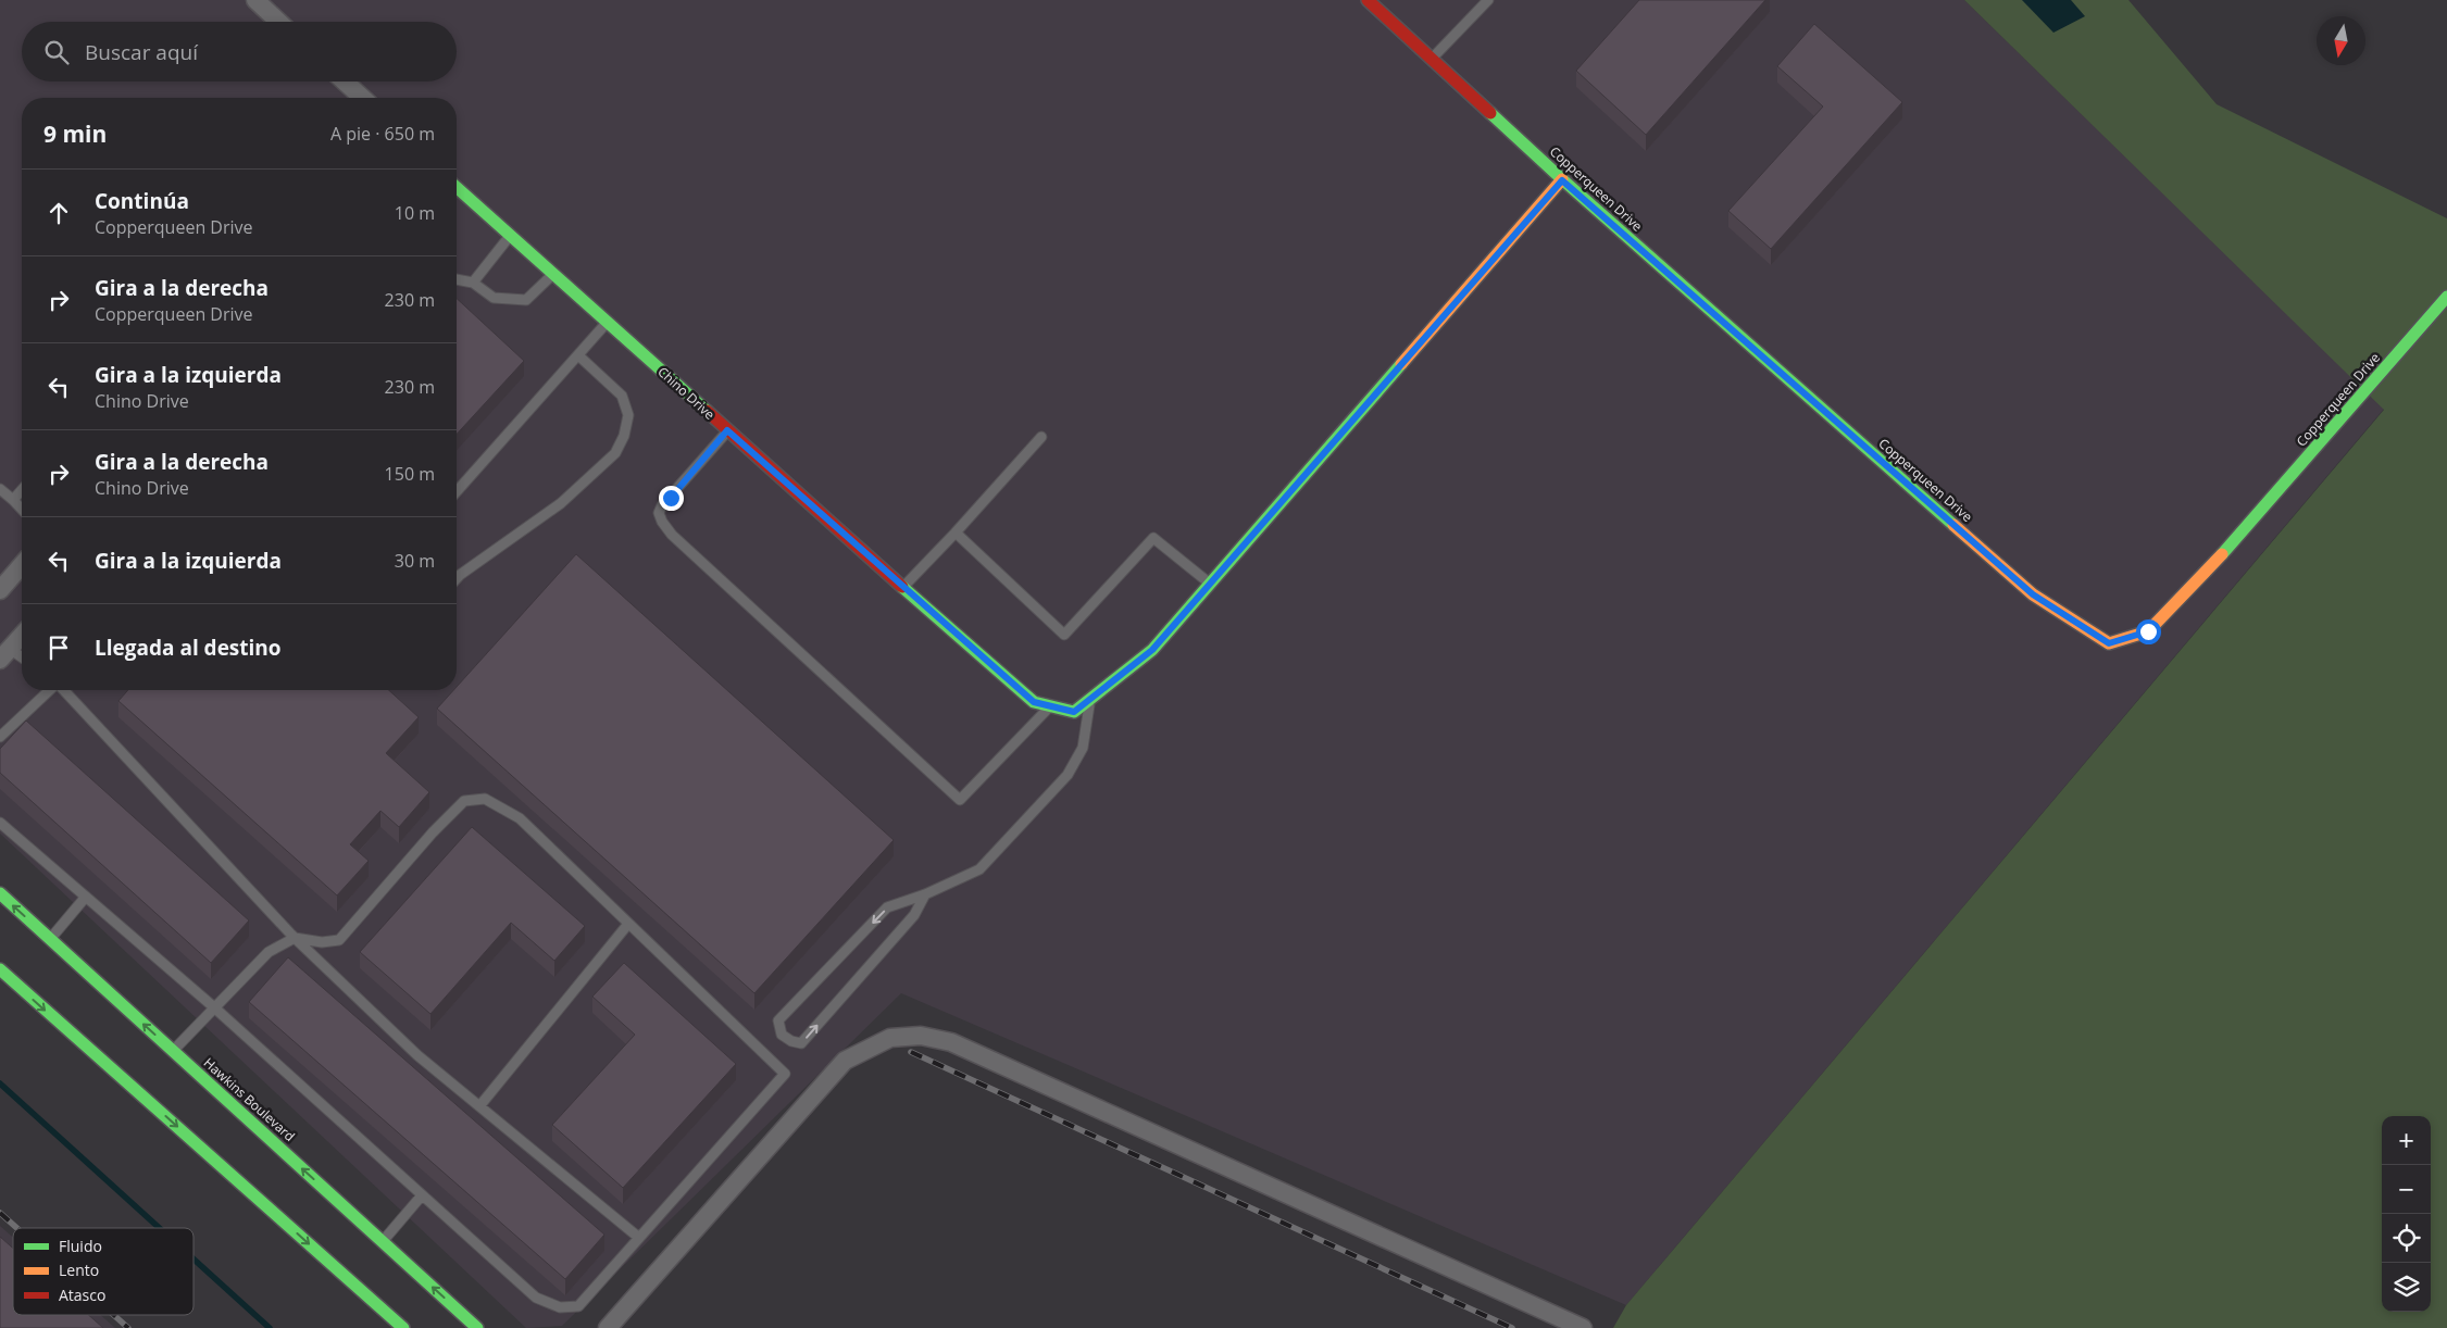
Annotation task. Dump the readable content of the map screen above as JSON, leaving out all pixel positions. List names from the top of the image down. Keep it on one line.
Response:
{"streets":{"street":["Copperqueen Drive","Chino Drive","Hawkins Boulevard"]},"crossings":[["Copperqueen Drive","Chino Drive"]],"legend":["Fluido","Lento","Atasco"],"north":"bottom","page":{"search":"Buscar aquí","heading":["9 min","A pie · 650 m"],"list":[["Continúa","Copperqueen Drive","10 m"],["Gira a la derecha","Copperqueen Drive","230 m"],["Gira a la izquierda","Chino Drive","230 m"],["Gira a la derecha","Chino Drive","150 m"],["Gira a la izquierda","30 m"],"Llegada al destino"],"map_buttons":["+","−"]}}
